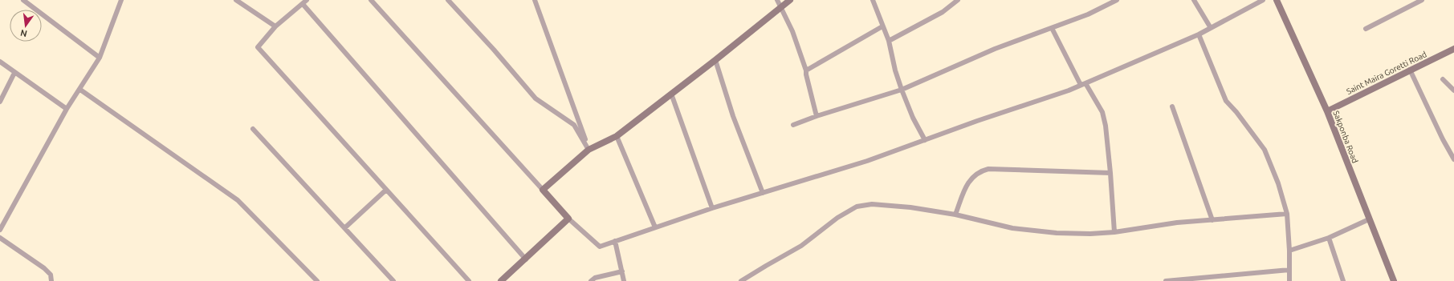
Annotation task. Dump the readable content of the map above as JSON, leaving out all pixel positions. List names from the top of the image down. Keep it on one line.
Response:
{"streets":{"street":["Saint Maira Goretti Road","Sakponba Road"]},"crossings":[["Saint Maira Goretti Road","Sakponba Road"]],"north":"bottom"}
